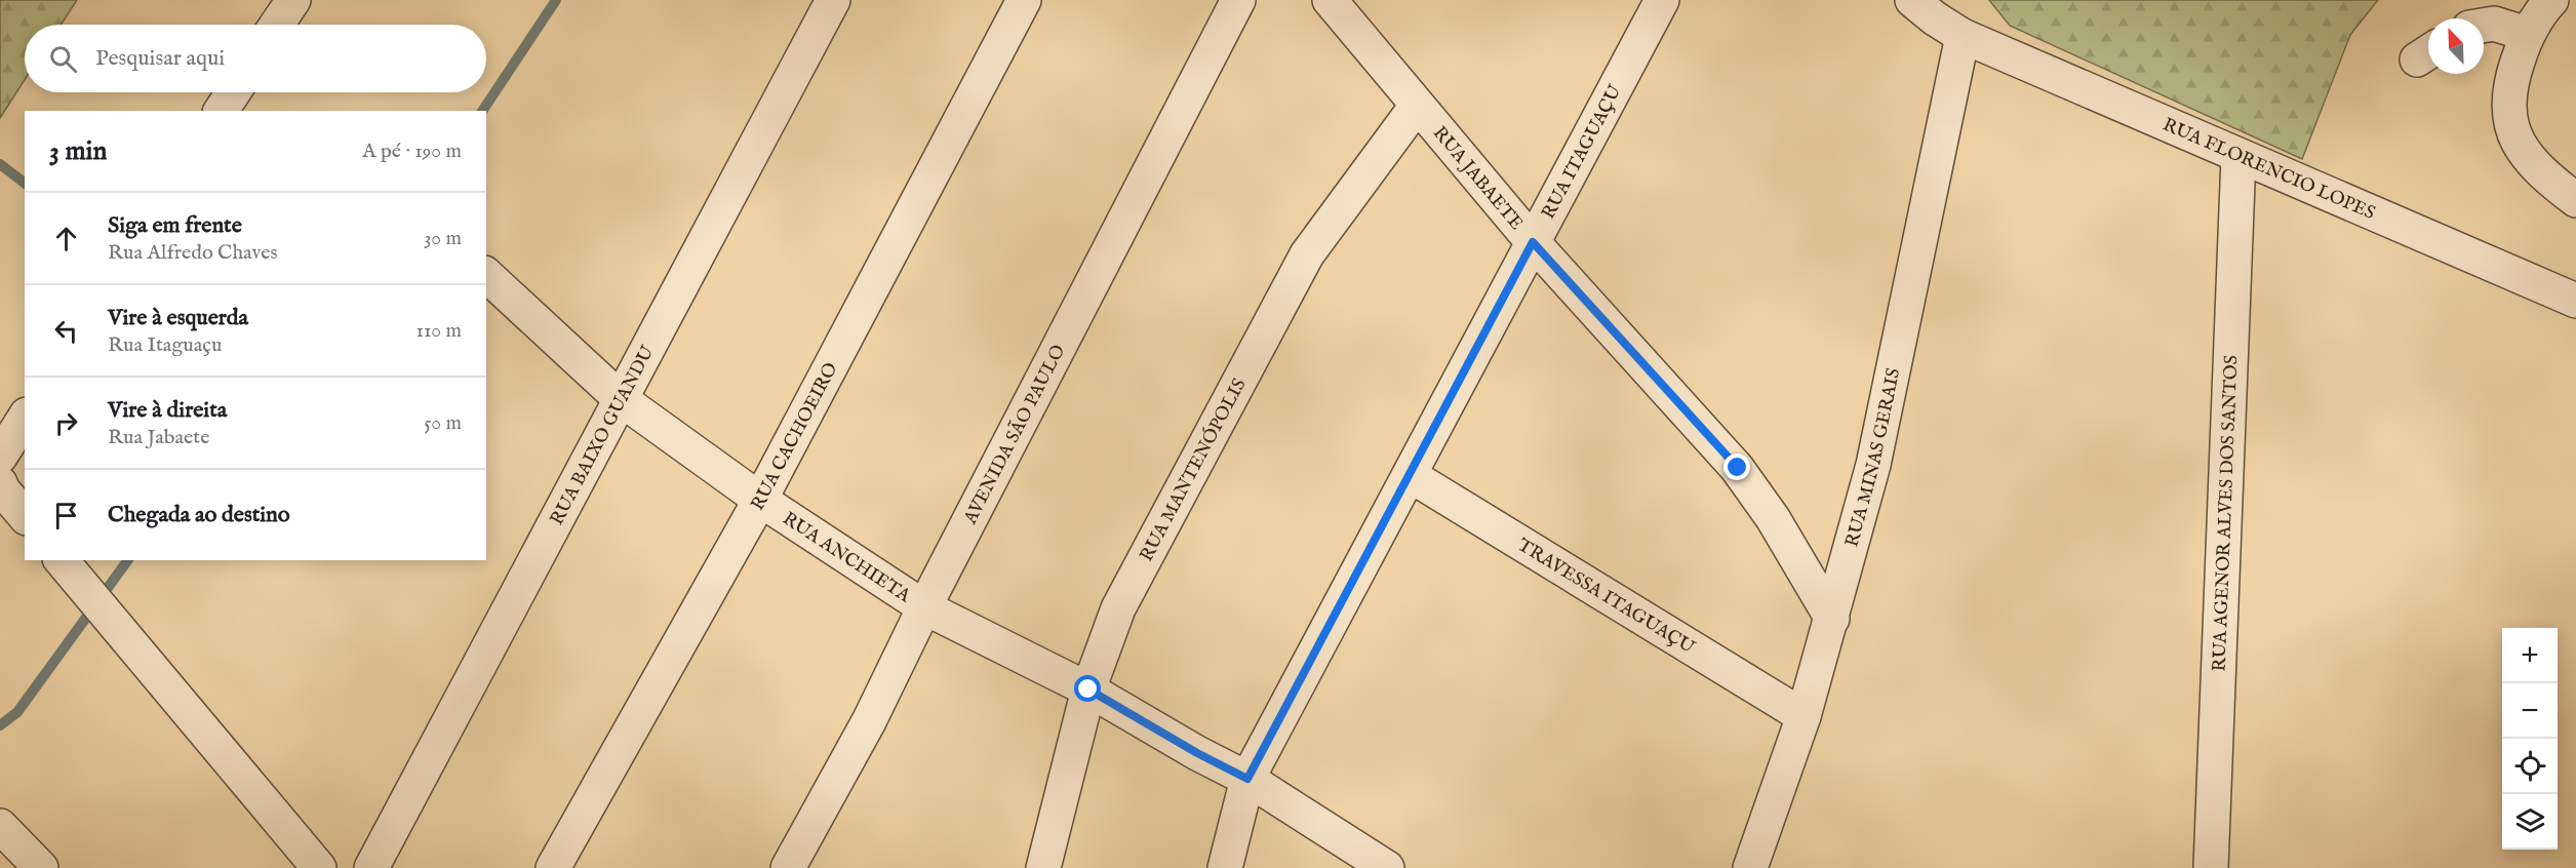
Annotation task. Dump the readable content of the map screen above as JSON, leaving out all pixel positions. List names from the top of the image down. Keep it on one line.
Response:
{"streets":{"street":["RUA ITAGUAÇU","RUA FLORENCIO LOPES","RUA JABAETE","RUA BAIXO GUANDU","AVENIDA SÃO PAULO","RUA CACHOEIRO","RUA MINAS GERAIS","RUA MANTENÓPOLIS","RUA AGENOR ALVES DOS SANTOS","RUA ANCHIETA","TRAVESSA ITAGUAÇU"]},"crossings":[["RUA ITAGUAÇU","RUA JABAETE"],["RUA ITAGUAÇU","RUA ANCHIETA"],["RUA ITAGUAÇU","TRAVESSA ITAGUAÇU"],["RUA FLORENCIO LOPES","RUA MINAS GERAIS"],["RUA FLORENCIO LOPES","RUA AGENOR ALVES DOS SANTOS"],["RUA JABAETE","RUA MINAS GERAIS"],["RUA JABAETE","RUA MANTENÓPOLIS"],["RUA BAIXO GUANDU","RUA ANCHIETA"],["AVENIDA SÃO PAULO","RUA ANCHIETA"],["RUA CACHOEIRO","RUA ANCHIETA"],["RUA MINAS GERAIS","TRAVESSA ITAGUAÇU"],["RUA MANTENÓPOLIS","RUA ANCHIETA"]],"north":"top left","page":{"search":"Pesquisar aqui","heading":["3 min","A pé · 190 m"],"list":[["Siga em frente","Rua Alfredo Chaves","30 m"],["Vire à esquerda","Rua Itaguaçu","110 m"],["Vire à direita","Rua Jabaete","50 m"],"Chegada ao destino"],"map_buttons":["+","−"]}}
